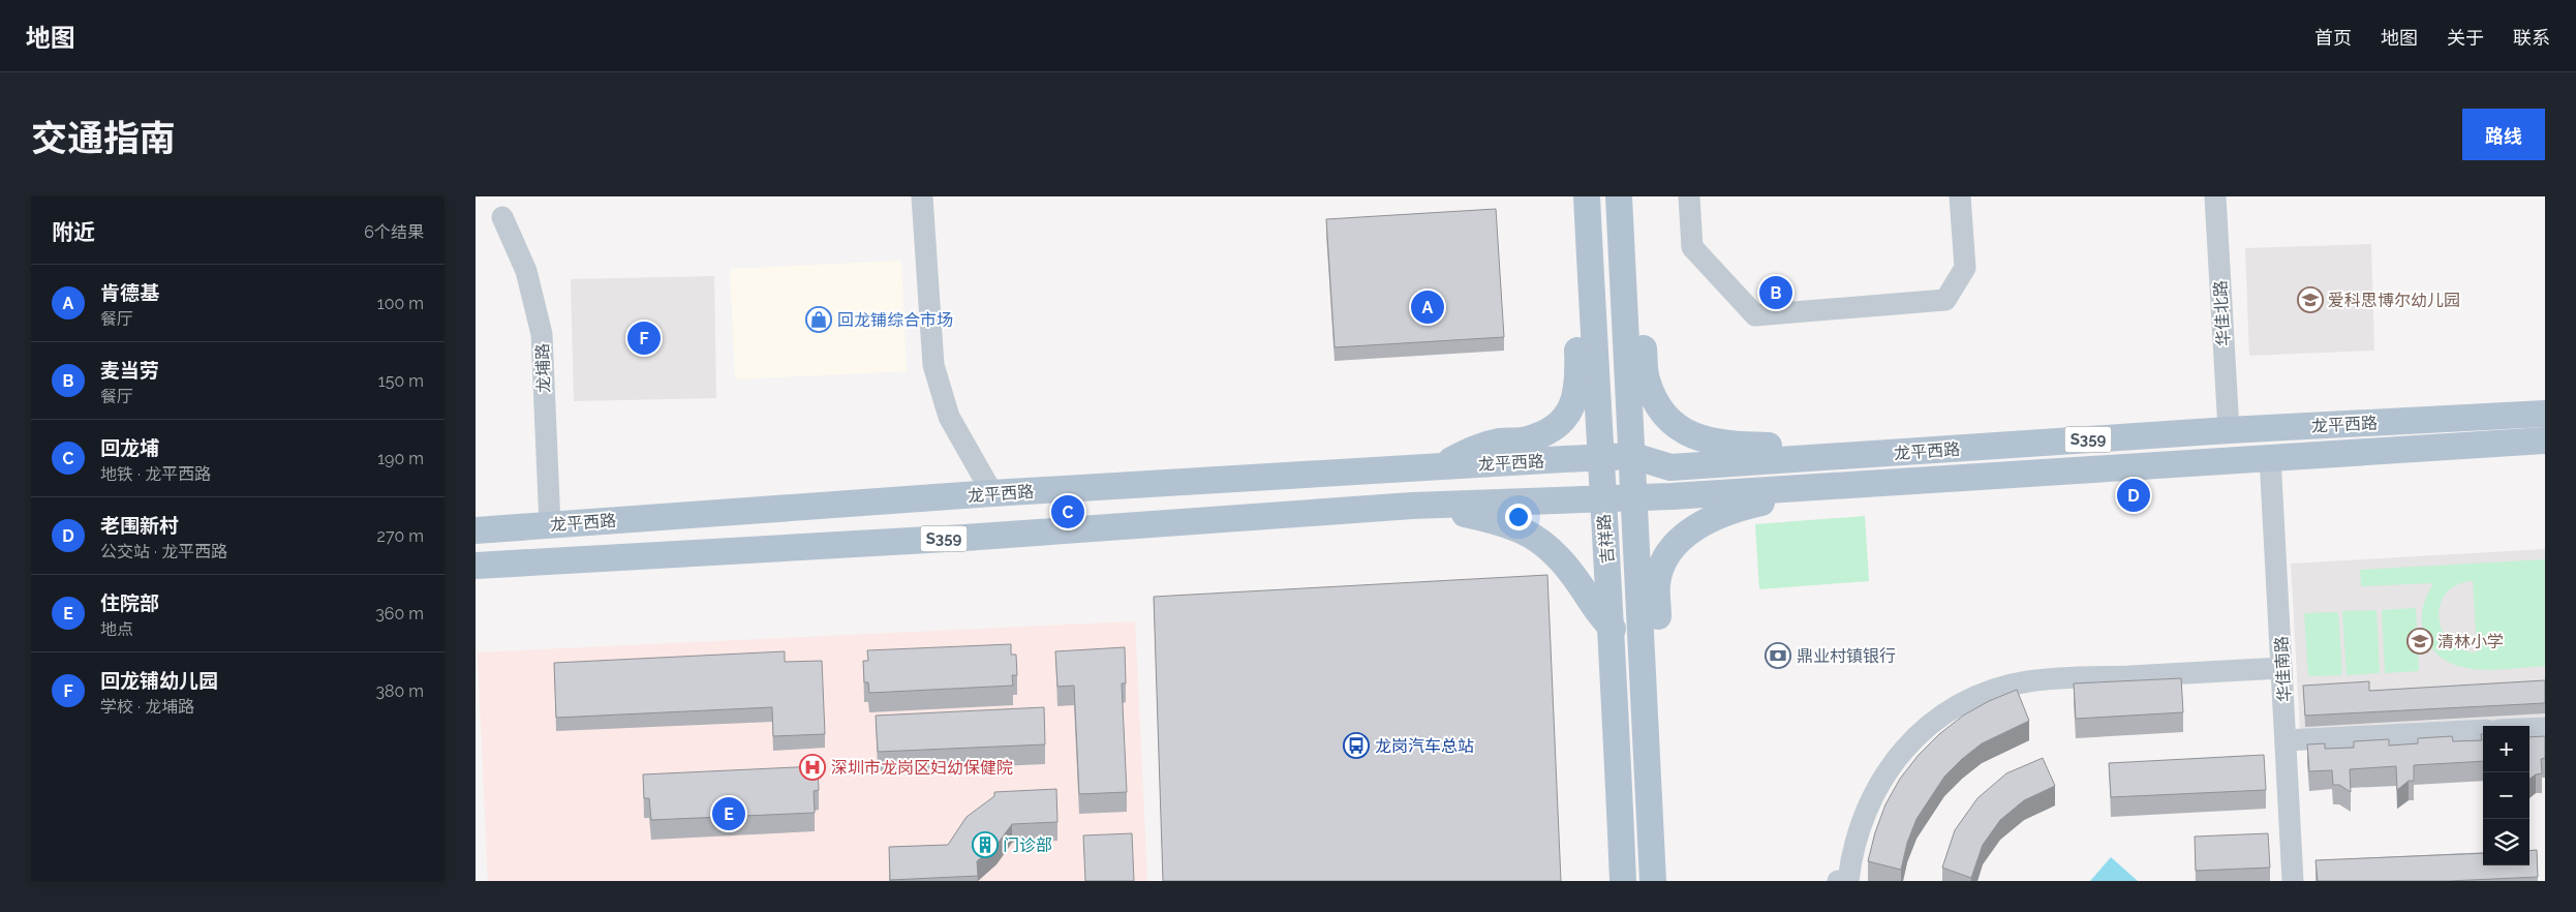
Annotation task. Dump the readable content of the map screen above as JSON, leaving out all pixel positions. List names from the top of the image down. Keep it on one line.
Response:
{"streets":{"main road":["龙平西路","S359","吉祥路"],"street":["华佳北路","龙埔路","华佳南路"]},"crossings":[["华佳北路","龙平西路"],["龙埔路","龙平西路"],["龙平西路","吉祥路"],["龙平西路","华佳南路"]],"places":{"school or university":["爱科思博尔幼儿园","清林小学"],"shop":["回龙铺综合市场"],"bank":["鼎业村镇银行"],"bus stop":["龙岗汽车总站"],"hospital":["深圳市龙岗区妇幼保健院"],"building":["门诊部"]},"page":{"header":"地图","nav":["首页","地图","关于","联系"],"title":"交通指南","buttons":"路线","heading":["附近","6个结果"],"list":[{"mark":"A","name":"肯德基","note":"餐厅","value":"100 m"},{"mark":"B","name":"麦当劳","note":"餐厅","value":"150 m"},{"mark":"C","name":"回龙埔","note":"地铁 · 龙平西路","value":"190 m"},{"mark":"D","name":"老围新村","note":"公交站 · 龙平西路","value":"270 m"},{"mark":"E","name":"住院部","note":"地点","value":"360 m"},{"mark":"F","name":"回龙铺幼儿园","note":"学校 · 龙埔路","value":"380 m"}],"pins":["B","A","F","D","C","E"],"map_buttons":["+","−"]}}
